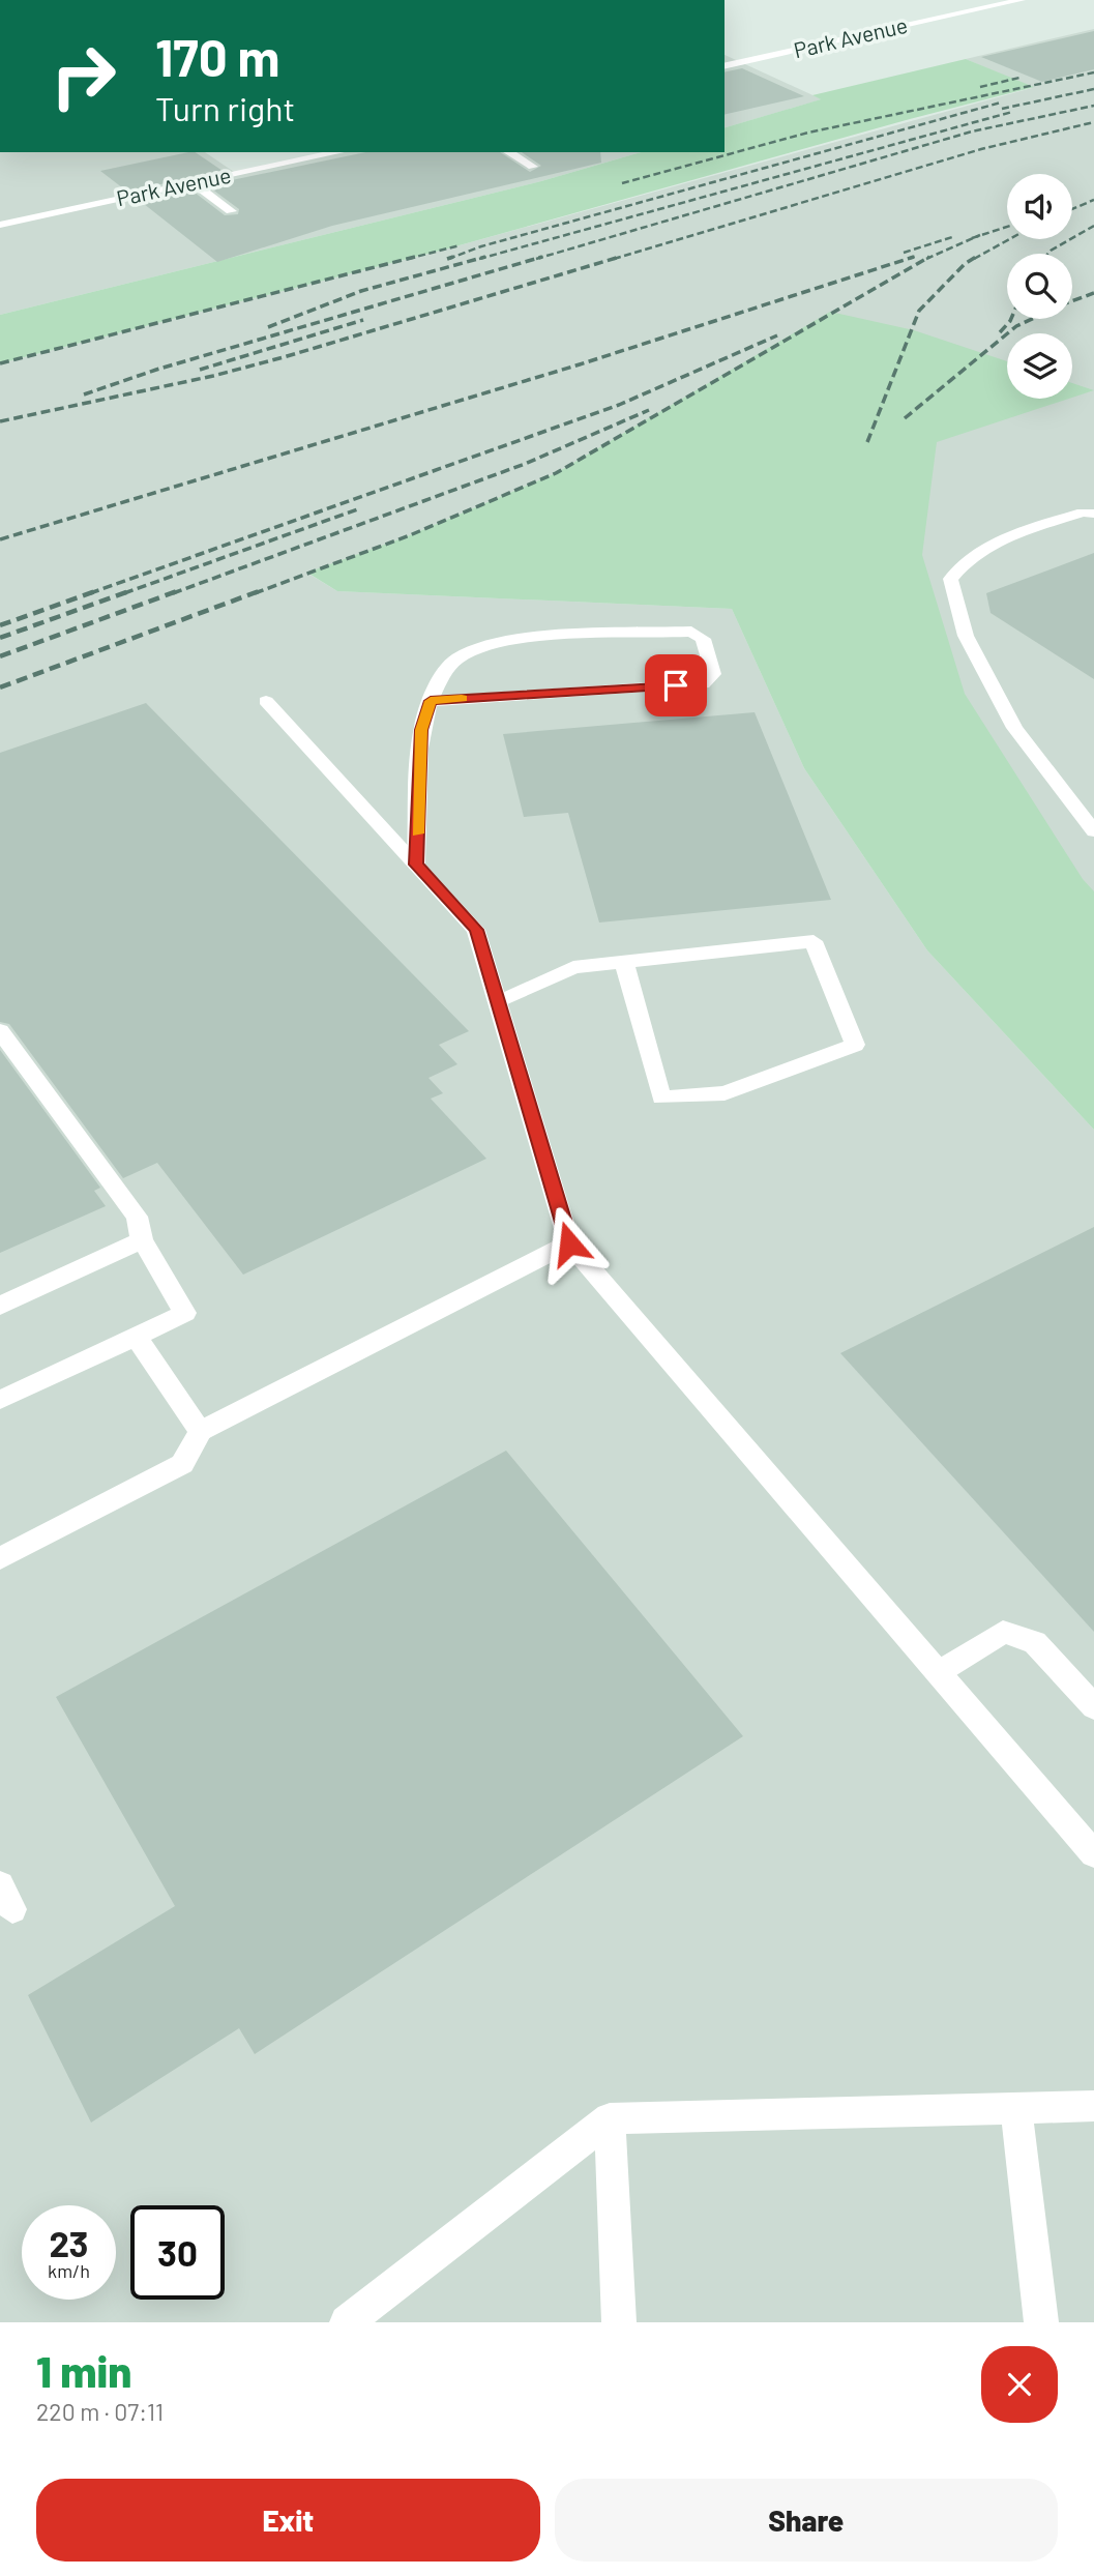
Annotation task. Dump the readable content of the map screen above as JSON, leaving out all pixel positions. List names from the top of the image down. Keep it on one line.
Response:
{"streets":{"street":["Park Avenue"]},"page":{"turn":["170 m","Turn right"],"speed":"23 km/h","limit":"30","heading":["1 min","220 m · 07:11"],"buttons":["Exit","Share"]}}
